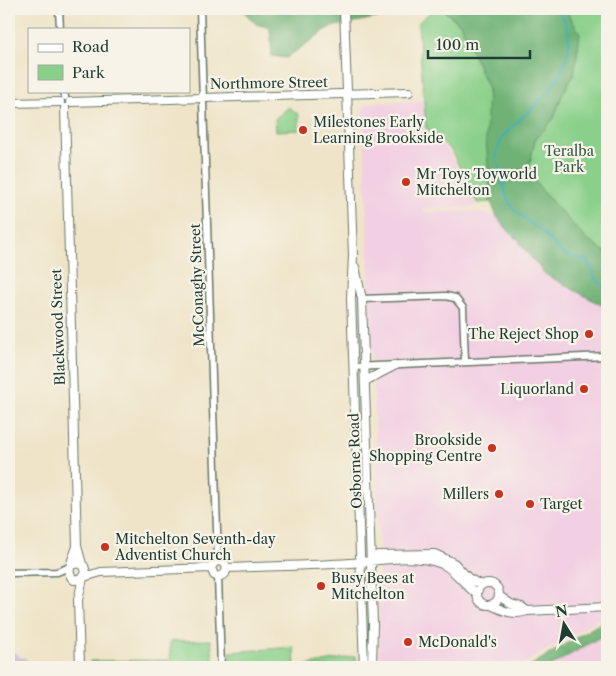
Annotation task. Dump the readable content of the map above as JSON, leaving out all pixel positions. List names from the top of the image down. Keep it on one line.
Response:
{"streets":{"street":["Northmore Street","McConaghy Street","Blackwood Street","Osborne Road"]},"crossings":[["Northmore Street","McConaghy Street"],["Northmore Street","Blackwood Street"],["Northmore Street","Osborne Road"]],"parks":["Teralba Park"],"places":["Milestones Early Learning Brookside","Mr Toys Toyworld Mitchelton","The Reject Shop","Liquorland","Brookside Shopping Centre","Millers","Target","Mitchelton Seventh-day Adventist Church","Busy Bees at Mitchelton","McDonald's"],"legend":["Road","Park"],"scale_bar":"100 m","north":"top"}
